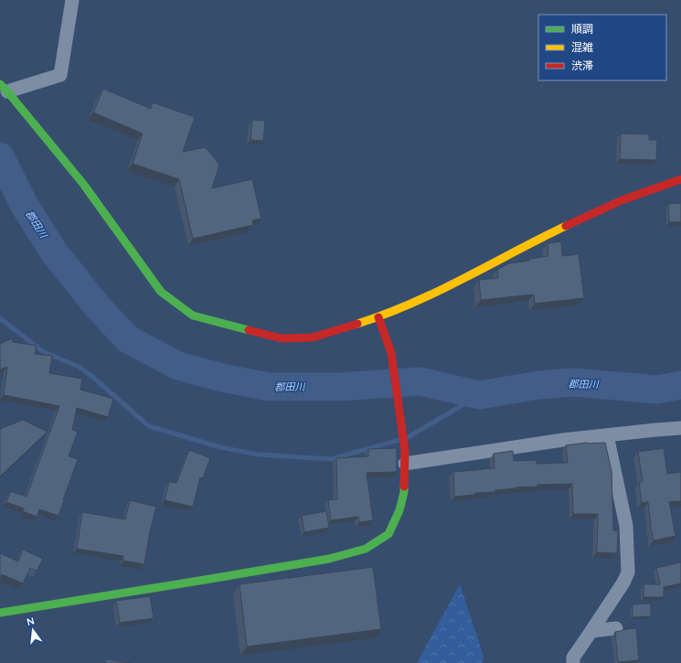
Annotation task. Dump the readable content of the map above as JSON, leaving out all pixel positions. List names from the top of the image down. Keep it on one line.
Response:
{"water":["郡田川"],"legend":["順調","混雑","渋滞"],"north":"top"}
